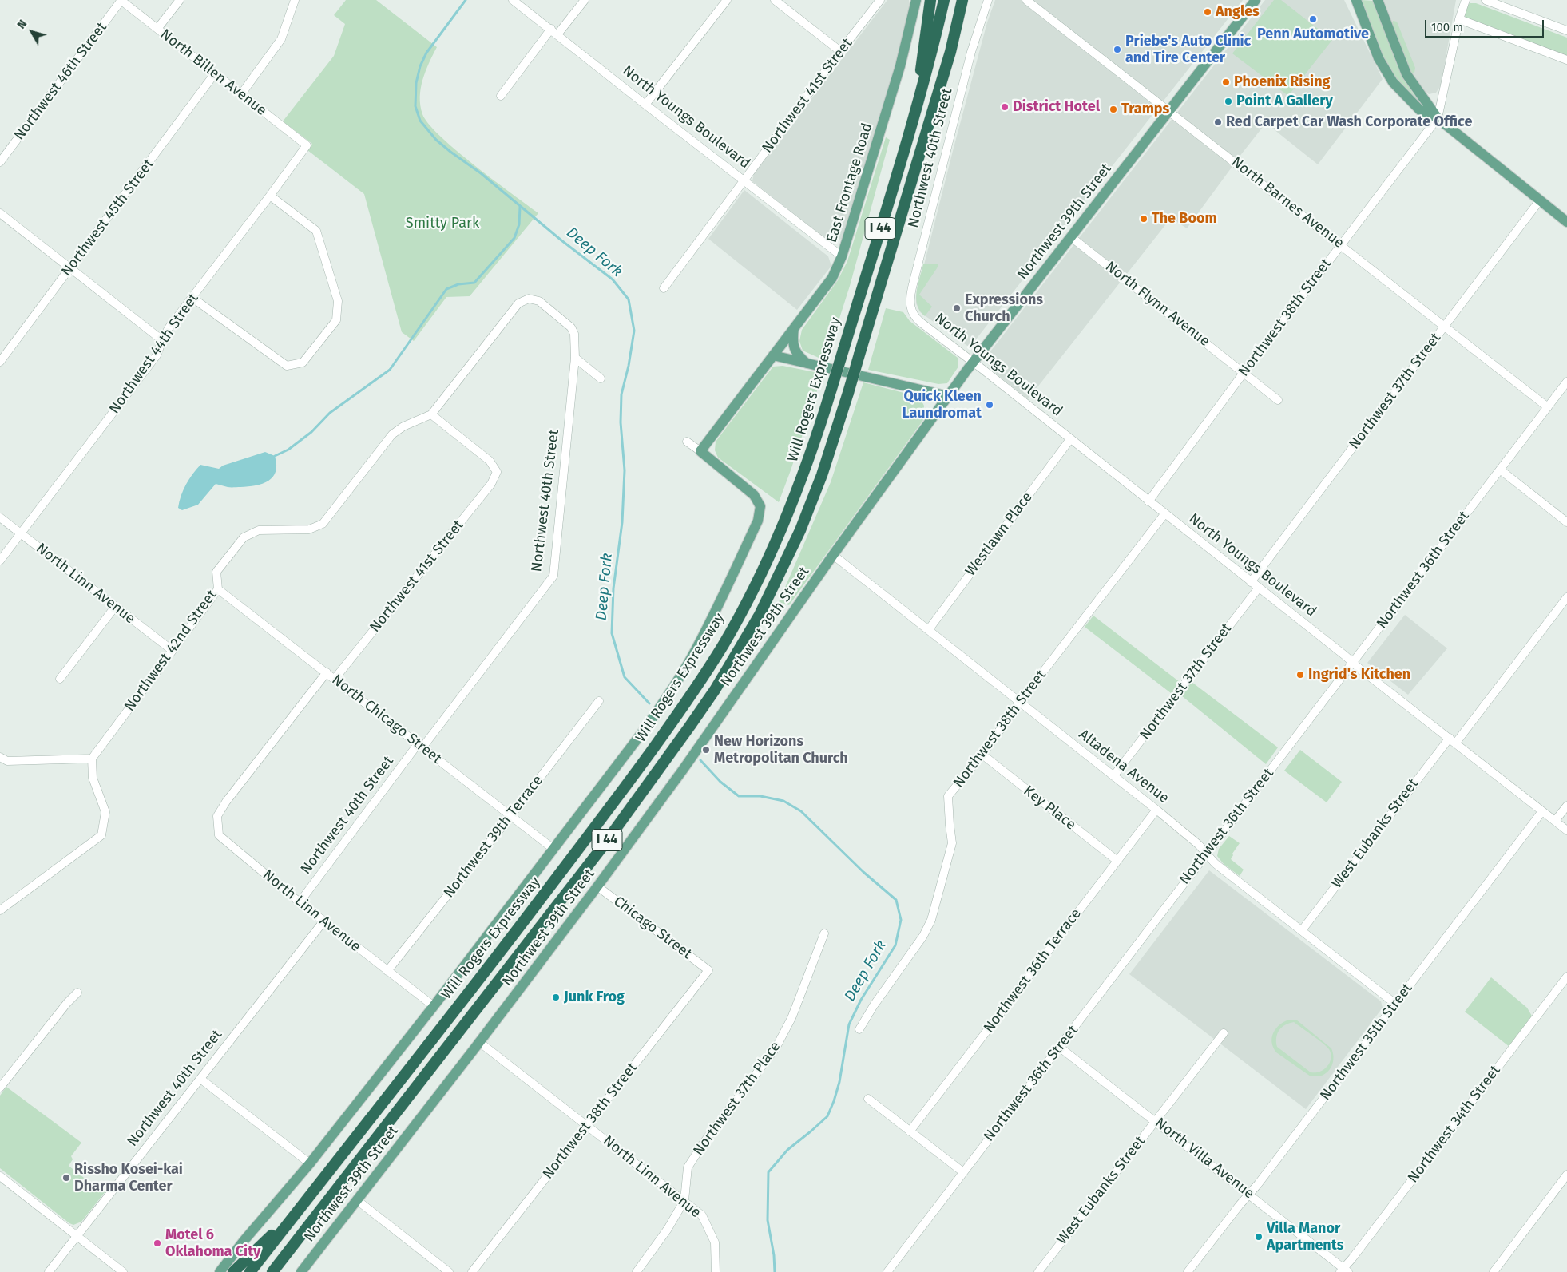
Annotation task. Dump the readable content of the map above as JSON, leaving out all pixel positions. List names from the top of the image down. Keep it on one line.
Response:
{"streets":{"highway":["I 44","Will Rogers Expressway"],"main road":["East Frontage Road","Northwest 39th Street"],"street":["North Billen Avenue","Northwest 46th Street","Northwest 41st Street","North Youngs Boulevard","Northwest 40th Street","North Barnes Avenue","Northwest 45th Street","North Flynn Avenue","Northwest 38th Street","Northwest 44th Street","Northwest 37th Street","Westlawn Place","Northwest 36th Street","North Linn Avenue","Northwest 42nd Street","North Chicago Street","Altadena Avenue","Key Place","West Eubanks Street","Northwest 39th Terrace","Chicago Street","Northwest 36th Terrace","Northwest 35th Street","Northwest 37th Place","Northwest 34th Street","North Villa Avenue"]},"crossings":[["North Billen Avenue","Northwest 46th Street"],["North Billen Avenue","Northwest 45th Street"],["North Billen Avenue","Northwest 44th Street"],["Northwest 41st Street","North Youngs Boulevard"],["Northwest 41st Street","Northwest 42nd Street"],["Northwest 41st Street","North Chicago Street"],["North Youngs Boulevard","Northwest 40th Street"],["North Youngs Boulevard","East Frontage Road"],["North Youngs Boulevard","Northwest 39th Street"],["North Youngs Boulevard","Northwest 38th Street"],["North Youngs Boulevard","Northwest 37th Street"],["North Youngs Boulevard","Westlawn Place"],["North Youngs Boulevard","Northwest 36th Street"],["North Youngs Boulevard","West Eubanks Street"],["North Youngs Boulevard","Northwest 35th Street"],["Northwest 40th Street","North Linn Avenue"],["Northwest 40th Street","Northwest 42nd Street"],["Northwest 40th Street","North Chicago Street"],["North Barnes Avenue","Northwest 39th Street"],["North Barnes Avenue","Northwest 38th Street"],["North Barnes Avenue","Northwest 37th Street"],["North Barnes Avenue","Northwest 36th Street"],["Northwest 39th Street","North Flynn Avenue"],["Northwest 39th Street","North Linn Avenue"],["Northwest 39th Street","Altadena Avenue"],["Northwest 39th Street","Chicago Street"],["North Flynn Avenue","Northwest 38th Street"],["Northwest 38th Street","North Linn Avenue"],["Northwest 38th Street","Altadena Avenue"],["Northwest 38th Street","Key Place"],["Northwest 38th Street","Chicago Street"],["Northwest 44th Street","North Linn Avenue"],["Northwest 37th Street","Altadena Avenue"],["Westlawn Place","Altadena Avenue"],["Northwest 36th Street","Altadena Avenue"],["Northwest 36th Street","North Villa Avenue"],["North Linn Avenue","Northwest 42nd Street"],["North Linn Avenue","North Chicago Street"],["North Linn Avenue","Northwest 39th Terrace"],["North Linn Avenue","Northwest 37th Place"],["Northwest 42nd Street","North Chicago Street"],["North Chicago Street","Northwest 39th Terrace"],["Altadena Avenue","West Eubanks Street"],["Altadena Avenue","Northwest 36th Terrace"],["Altadena Avenue","Northwest 35th Street"],["Key Place","Northwest 36th Terrace"],["West Eubanks Street","North Villa Avenue"],["Northwest 35th Street","North Villa Avenue"],["Northwest 34th Street","North Villa Avenue"]],"water":["Deep Fork"],"parks":["Smitty Park"],"places":["Angles","Penn Automotive","Priebe's Auto Clinic and Tire Center","Phoenix Rising","Point A Gallery","District Hotel","Tramps","Red Carpet Car Wash Corporate Office","The Boom","Expressions Church","Quick Kleen Laundromat","Ingrid's Kitchen","New Horizons Metropolitan Church","Junk Frog","Rissho Kosei-kai Dharma Center","Villa Manor Apartments","Motel 6 Oklahoma City"],"scale_bar":"100 m","north":"top left"}
